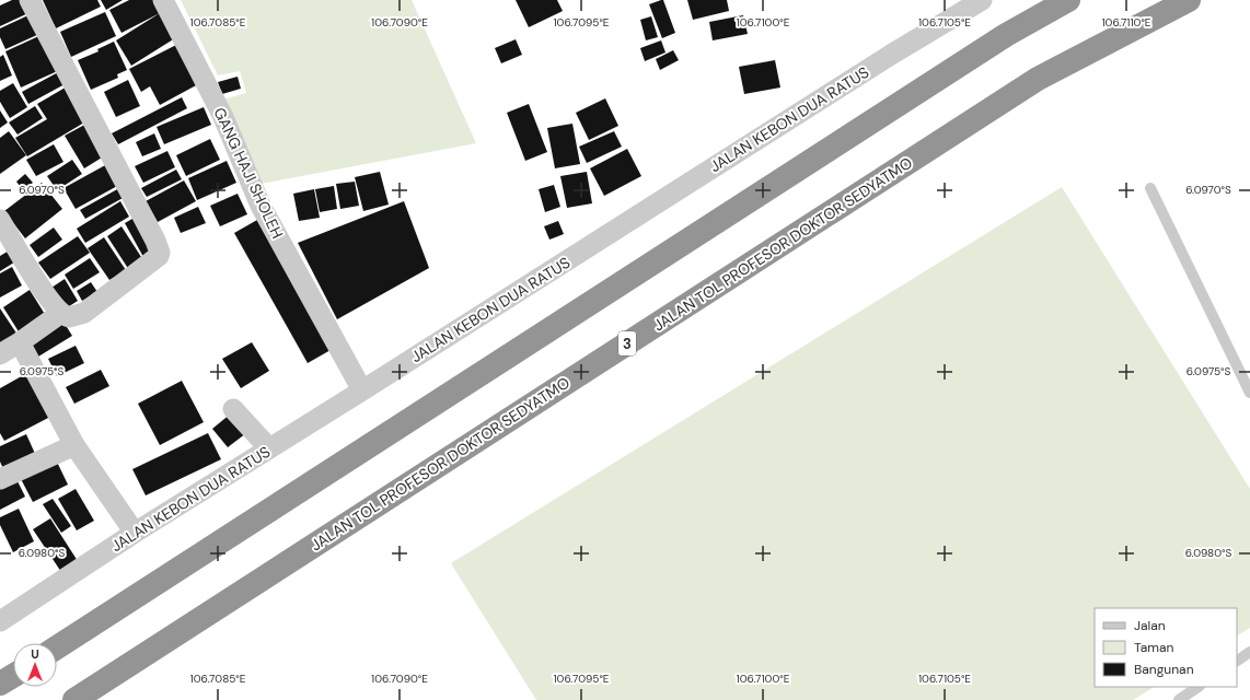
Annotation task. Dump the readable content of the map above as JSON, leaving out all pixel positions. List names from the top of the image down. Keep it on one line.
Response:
{"streets":{"highway":["JALAN TOL PROFESOR DOKTOR SEDYATMO","3"],"street":["JALAN KEBON DUA RATUS","GANG HAJI SHOLEH"]},"crossings":[["JALAN KEBON DUA RATUS","GANG HAJI SHOLEH"]],"legend":["Jalan","Taman","Bangunan"],"north":"top","coordinates":["106.7085°E","106.7090°E","106.7095°E","106.7100°E","106.7105°E","106.7110°E","6.0970°S","6.0975°S","6.0980°S"]}
